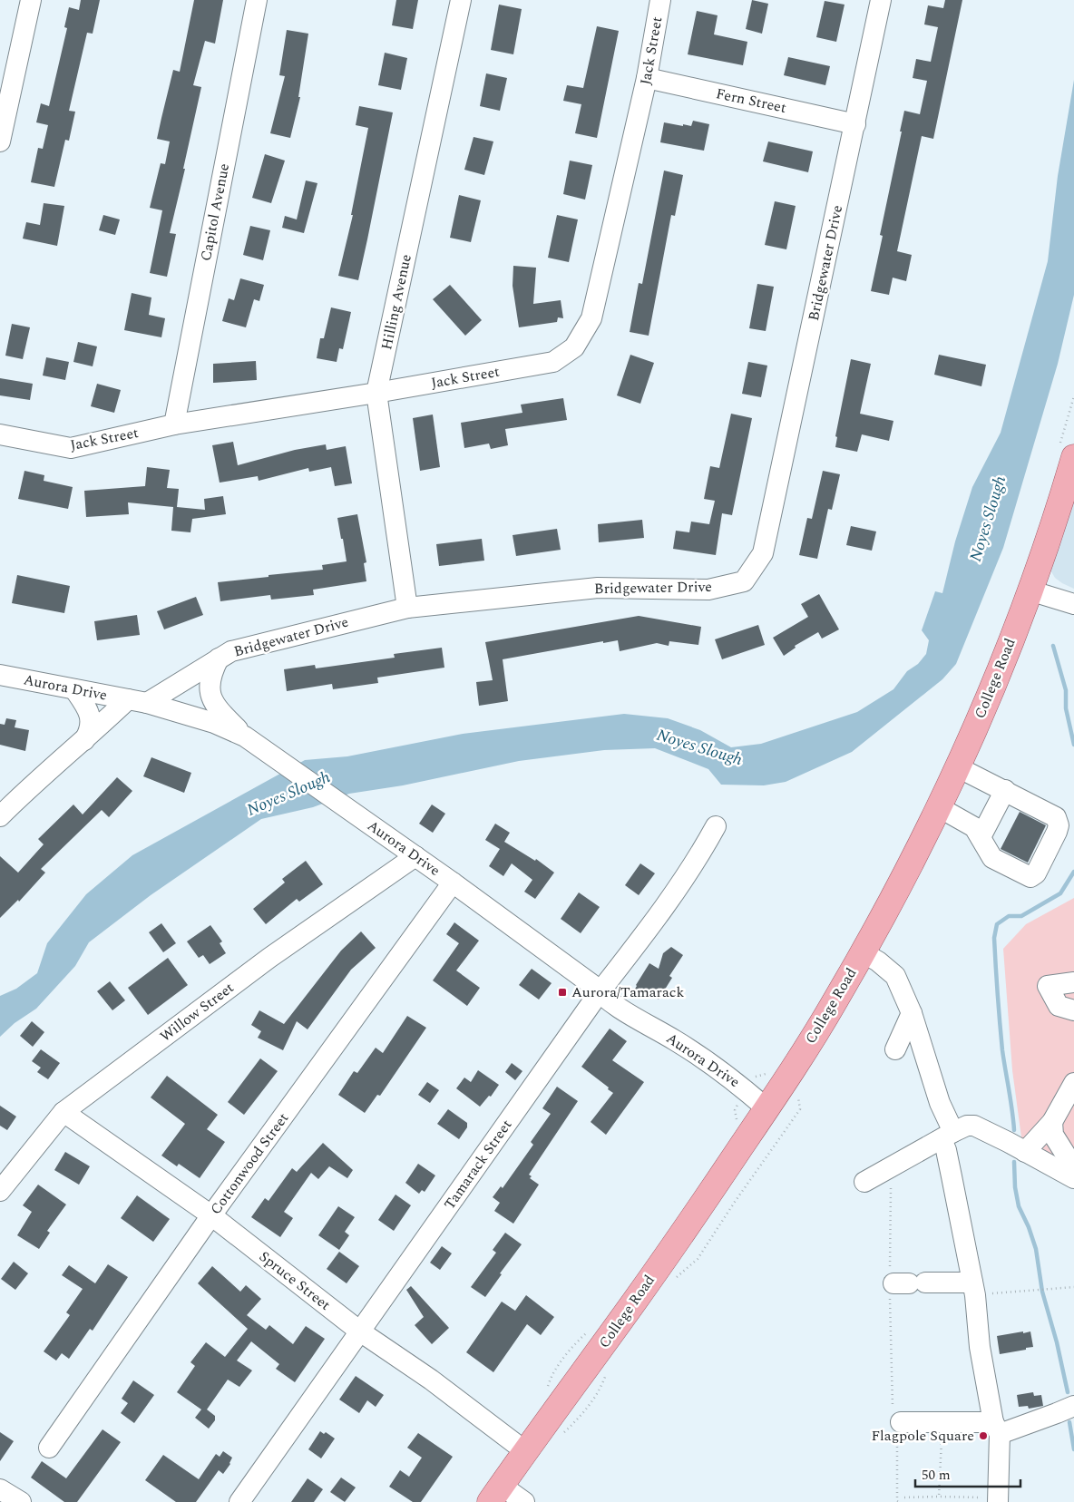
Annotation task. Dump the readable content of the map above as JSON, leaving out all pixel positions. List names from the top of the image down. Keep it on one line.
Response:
{"streets":{"main road":["College Road"],"street":["Jack Street","Fern Street","Capitol Avenue","Bridgewater Drive","Hilling Avenue","Aurora Drive","Willow Street","Cottonwood Street","Tamarack Street","Spruce Street"]},"crossings":[["Jack Street","Fern Street"],["Jack Street","Capitol Avenue"],["Jack Street","Hilling Avenue"],["Fern Street","Bridgewater Drive"],["Bridgewater Drive","Hilling Avenue"],["Bridgewater Drive","Aurora Drive"],["College Road","Aurora Drive"],["College Road","Spruce Street"],["Aurora Drive","Willow Street"],["Aurora Drive","Cottonwood Street"],["Aurora Drive","Tamarack Street"],["Willow Street","Spruce Street"],["Cottonwood Street","Spruce Street"],["Tamarack Street","Spruce Street"]],"water":["Noyes Slough"],"places":{"transit":["Aurora/Tamarack"],"other":["Flagpole Square"]},"scale_bar":"50 m"}
